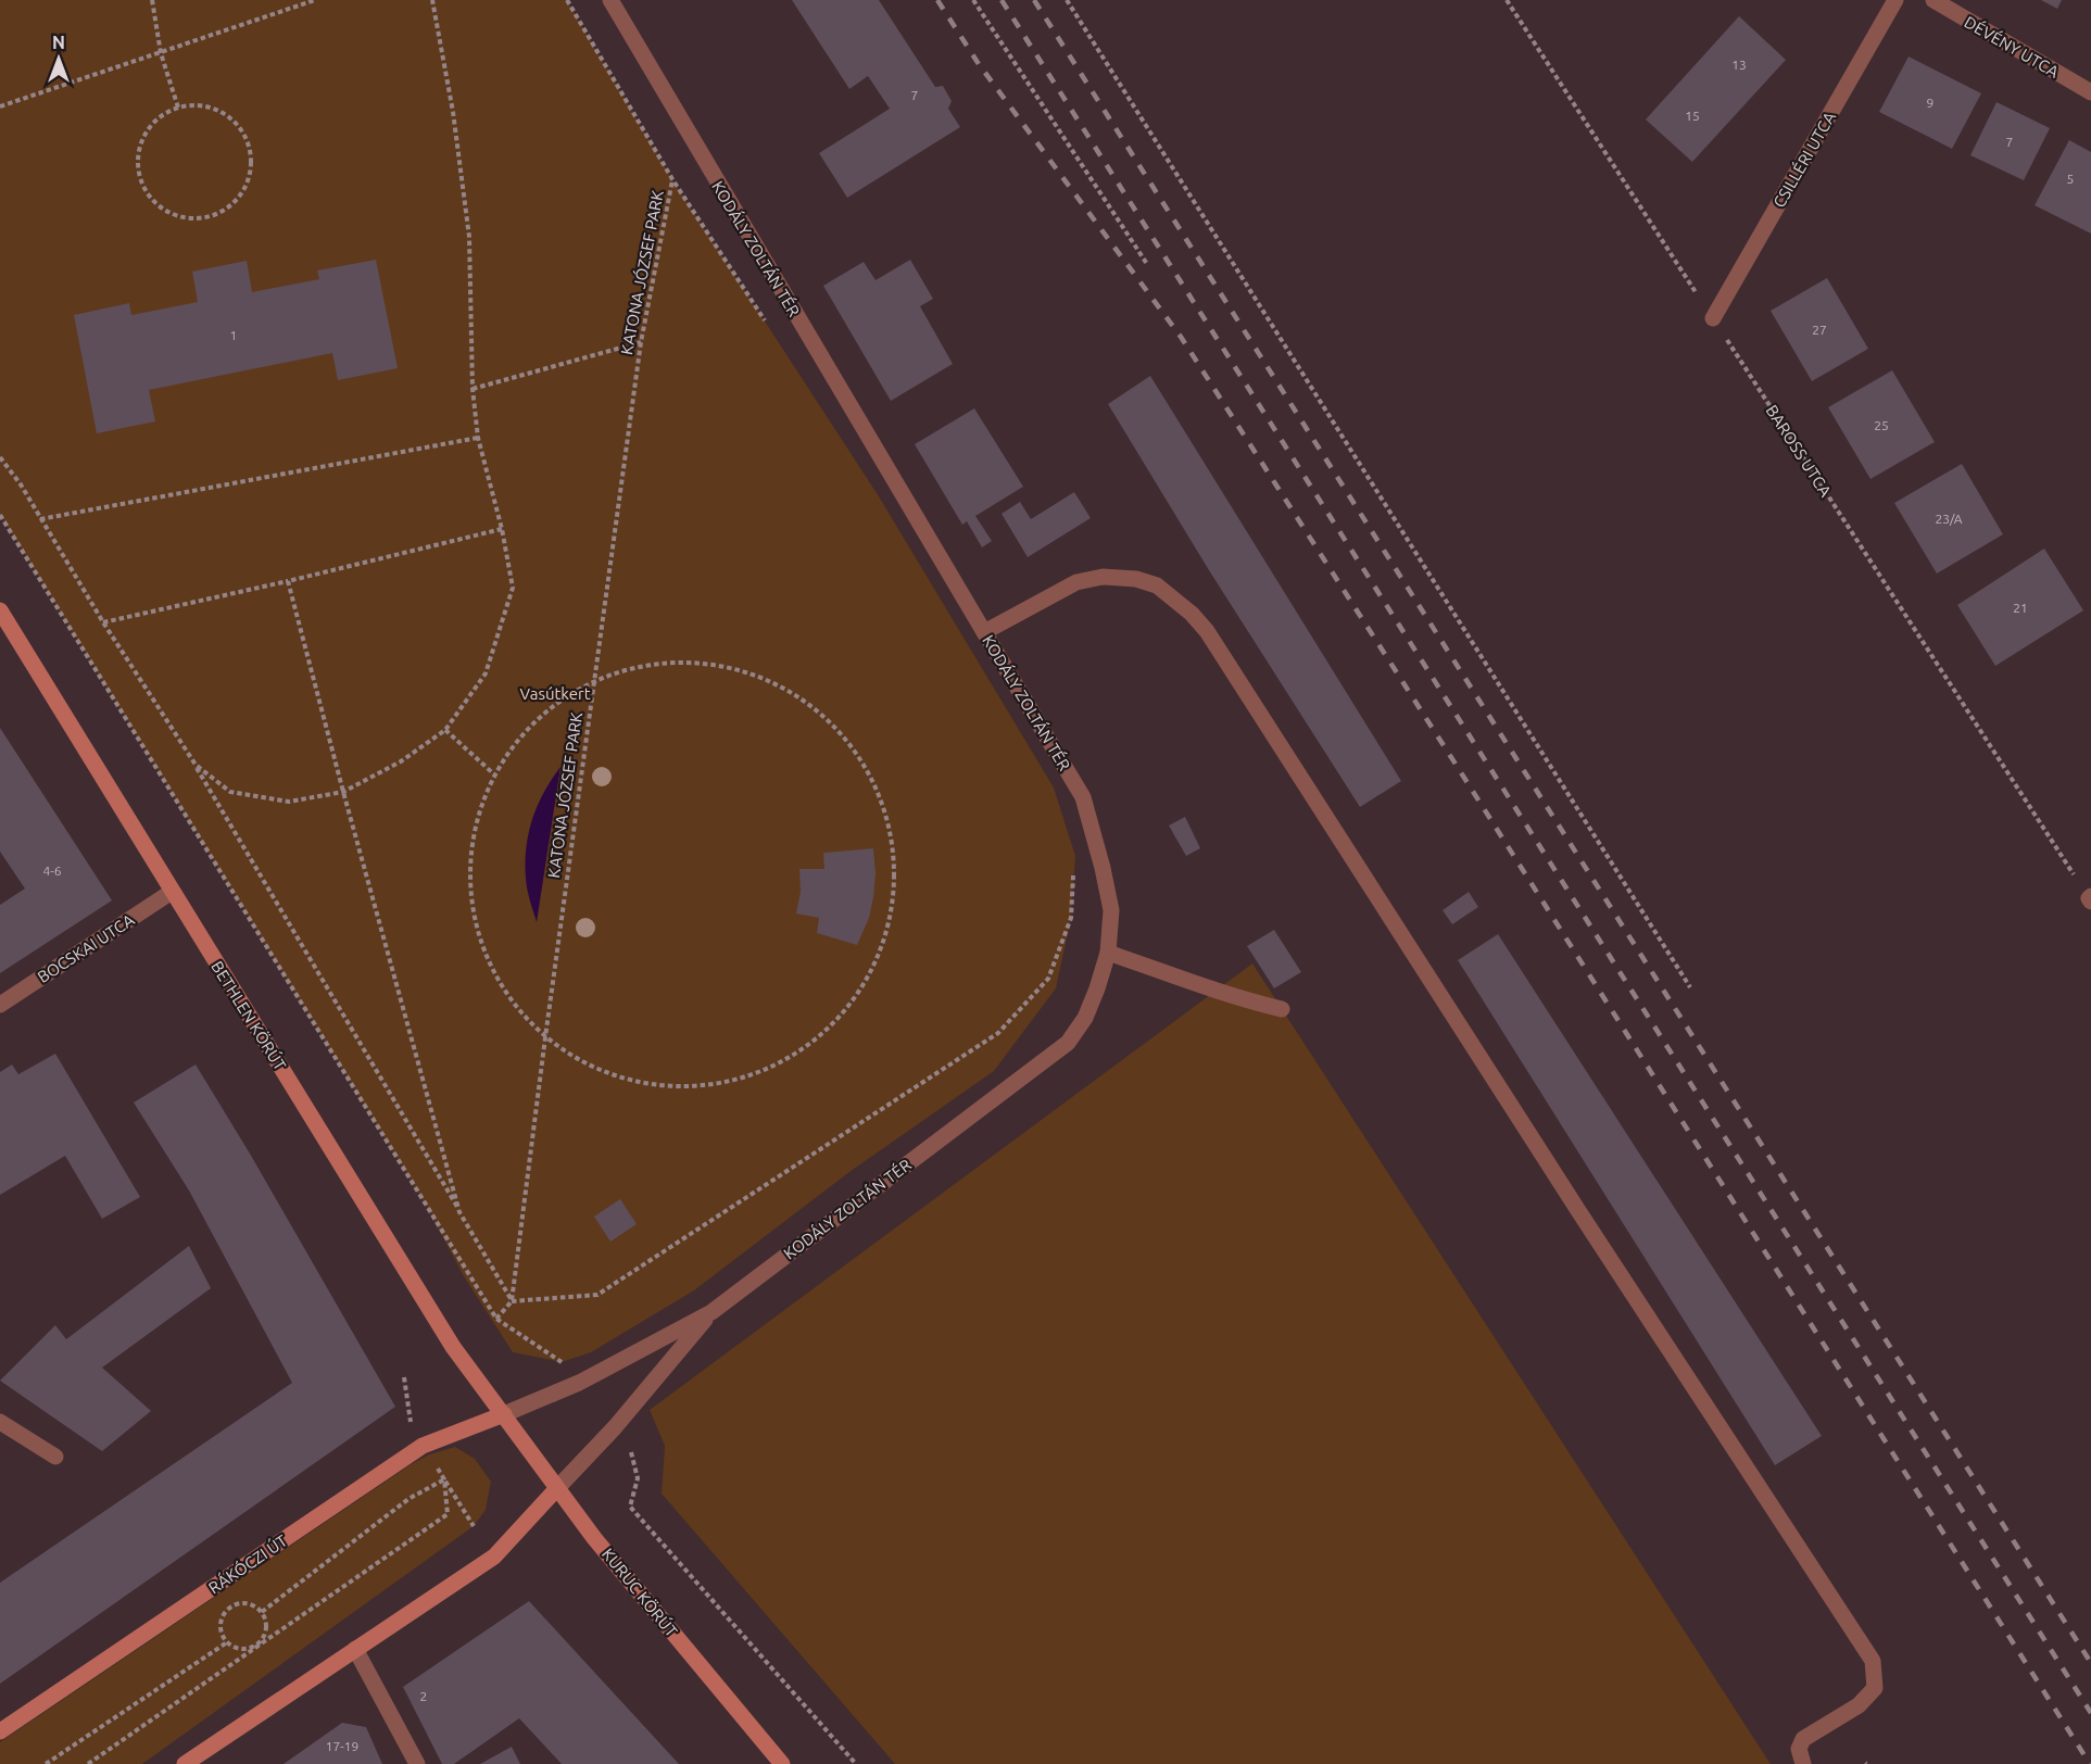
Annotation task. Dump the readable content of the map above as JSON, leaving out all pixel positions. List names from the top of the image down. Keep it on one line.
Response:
{"streets":{"street":["DÉVÉNY UTCA","CSILLÉRI UTCA","KODÁLY ZOLTÁN TÉR","BOCSKAI UTCA","BETHLEN KÖRÚT","RÁKÓCZI ÚT","KURUC KÖRÚT"],"path":["KATONA JÓZSEF PARK","BAROSS UTCA"]},"crossings":[["CSILLÉRI UTCA","BAROSS UTCA"],["KODÁLY ZOLTÁN TÉR","BETHLEN KÖRÚT"],["KODÁLY ZOLTÁN TÉR","RÁKÓCZI ÚT"],["KODÁLY ZOLTÁN TÉR","KURUC KÖRÚT"],["BOCSKAI UTCA","BETHLEN KÖRÚT"],["BETHLEN KÖRÚT","RÁKÓCZI ÚT"],["BETHLEN KÖRÚT","KURUC KÖRÚT"],["RÁKÓCZI ÚT","KURUC KÖRÚT"]],"parks":["Vasútkert"],"house_numbers":["13","7","9","15","7","5","27","1","25","23/A","21","4-6","2","17-19"],"north":"top"}
